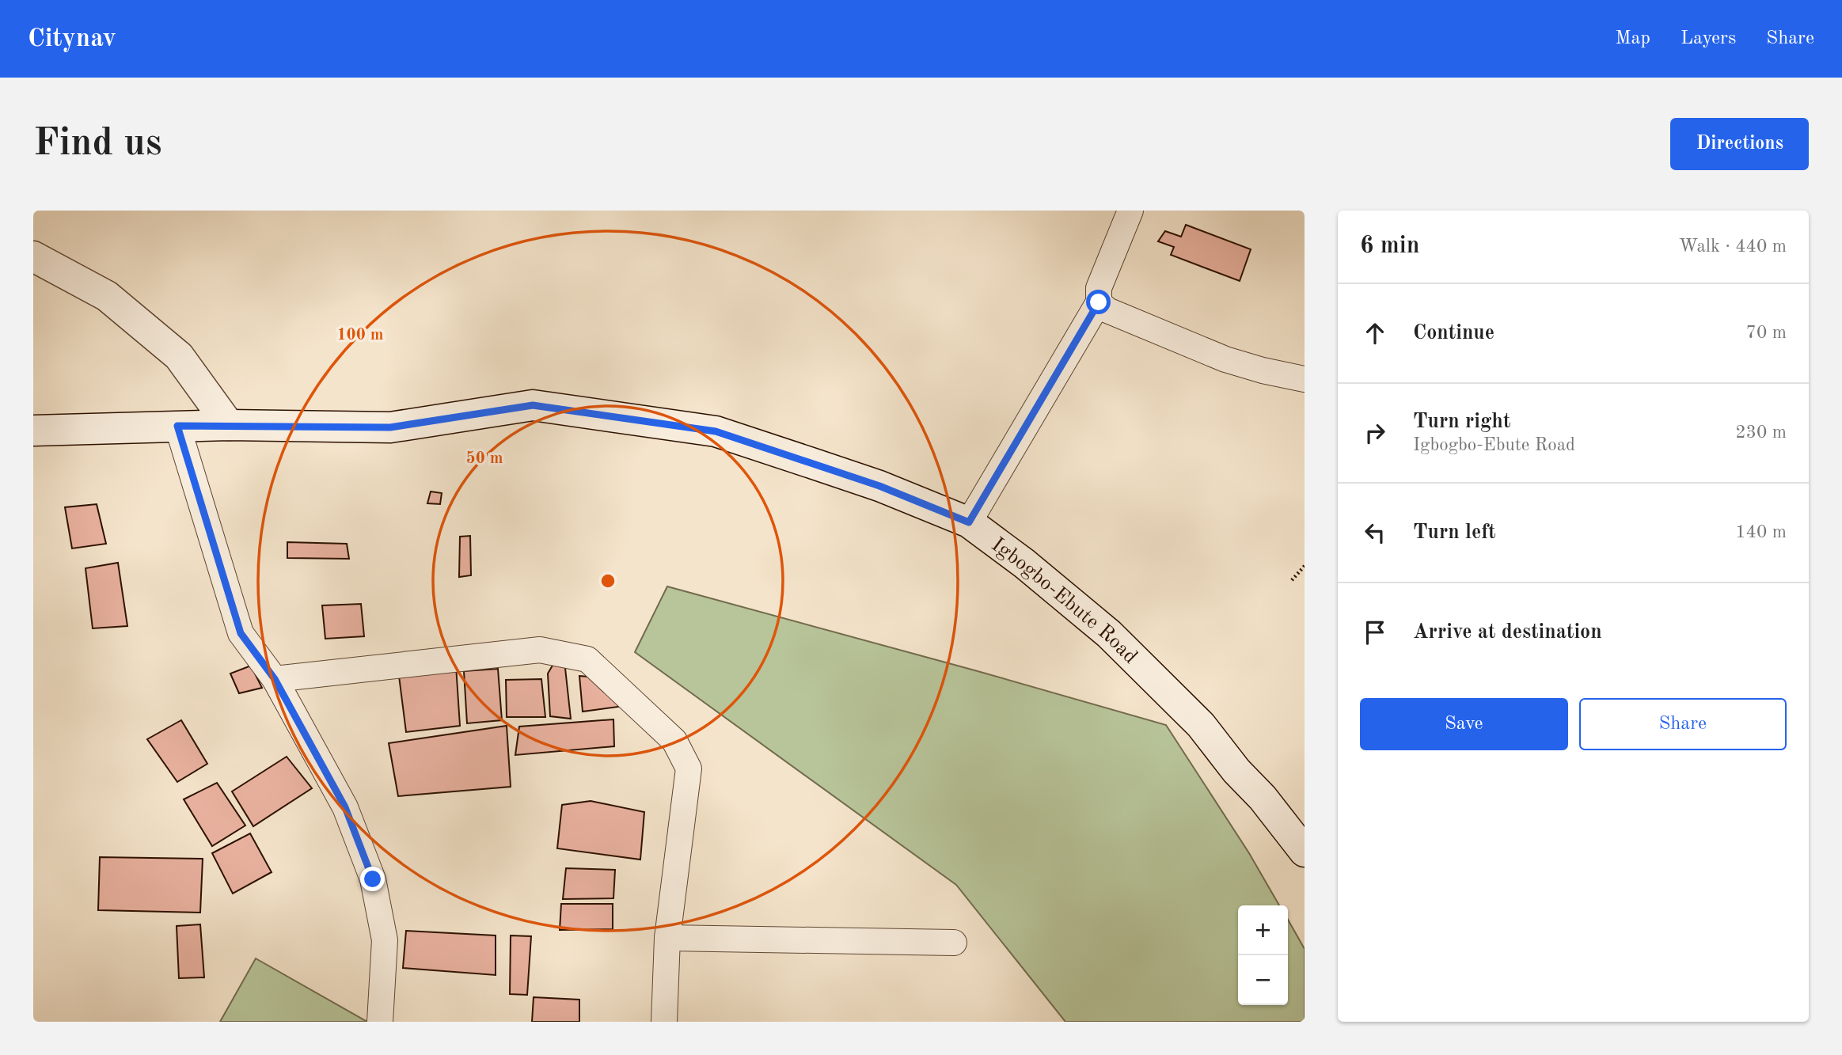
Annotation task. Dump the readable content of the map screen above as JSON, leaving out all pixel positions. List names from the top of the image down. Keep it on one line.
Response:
{"streets":{"main road":["Igbogbo-Ebute Road"]},"page":{"header":"Citynav","nav":["Map","Layers","Share"],"buttons":["Directions",["Save","Share"]],"title":"Find us","heading":["6 min","Walk · 440 m"],"list":[["Continue","70 m"],["Turn right","Igbogbo-Ebute Road","230 m"],["Turn left","140 m"],"Arrive at destination"],"map_buttons":["+","−"]},"rings":["100 m","50 m"]}
